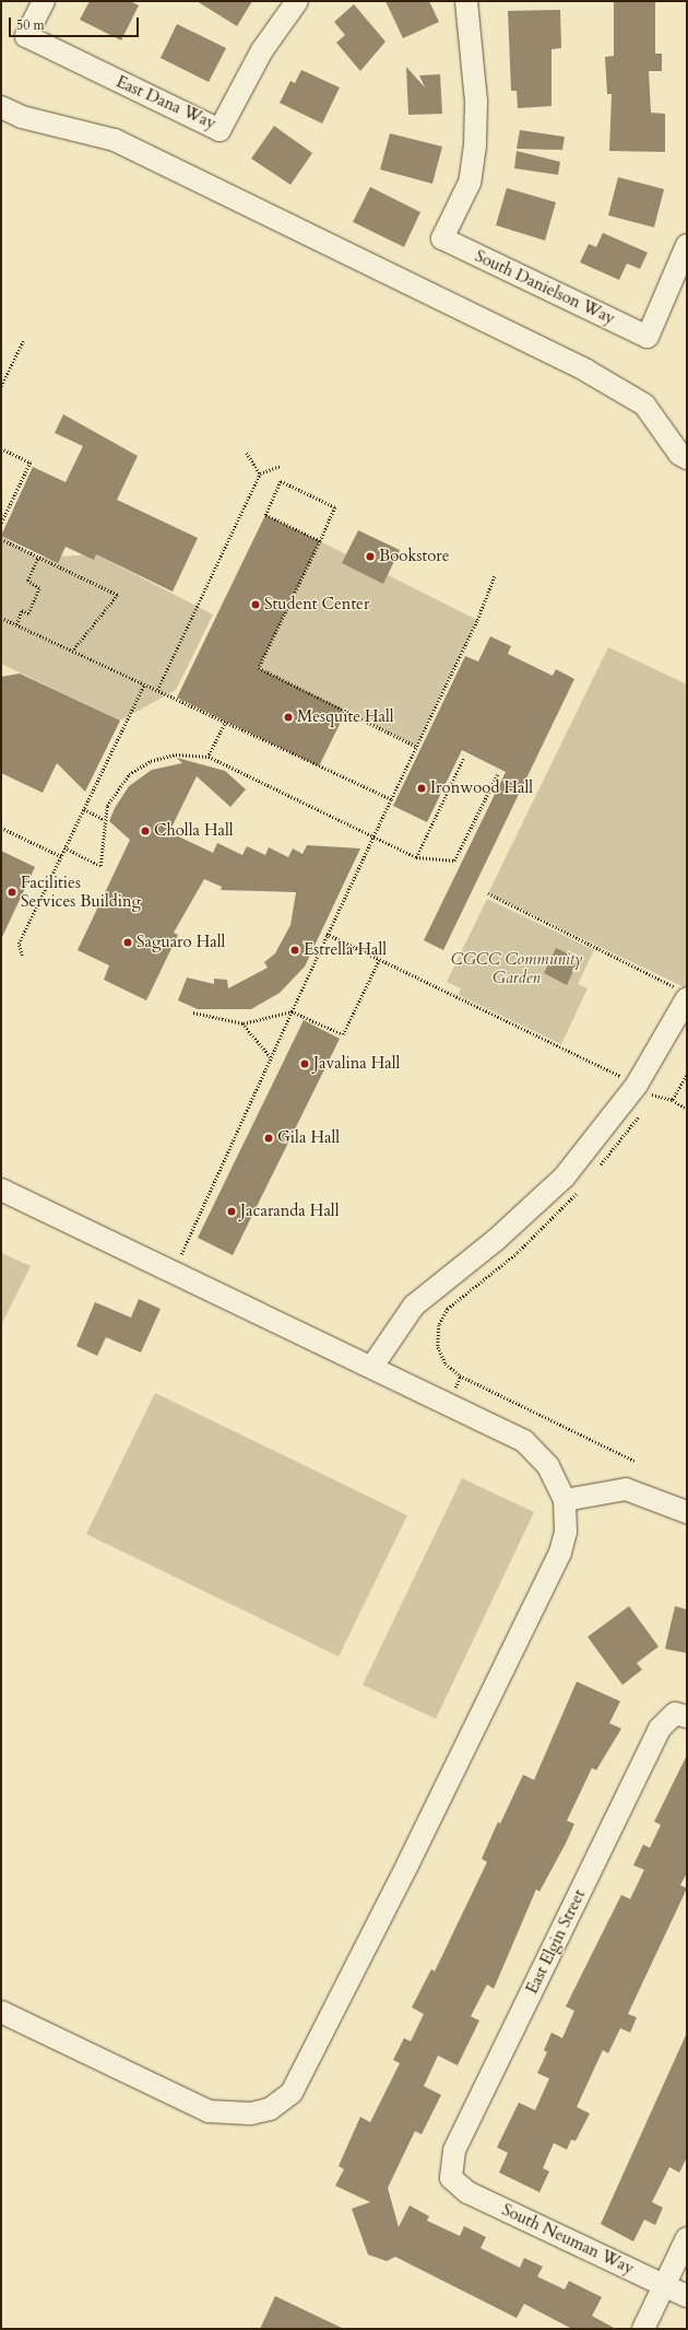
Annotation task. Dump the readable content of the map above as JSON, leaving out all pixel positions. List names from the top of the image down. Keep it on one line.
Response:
{"streets":{"street":["East Dana Way","South Danielson Way","East Elgin Street","South Neuman Way"]},"crossings":[["East Elgin Street","South Neuman Way"]],"parks":["CGCC Community Garden"],"places":["Bookstore","Student Center","Mesquite Hall","Ironwood Hall","Cholla Hall","Facilities Services Building","Saguaro Hall","Estrella Hall","Javalina Hall","Gila Hall","Jacaranda Hall"],"scale_bar":"50 m"}
